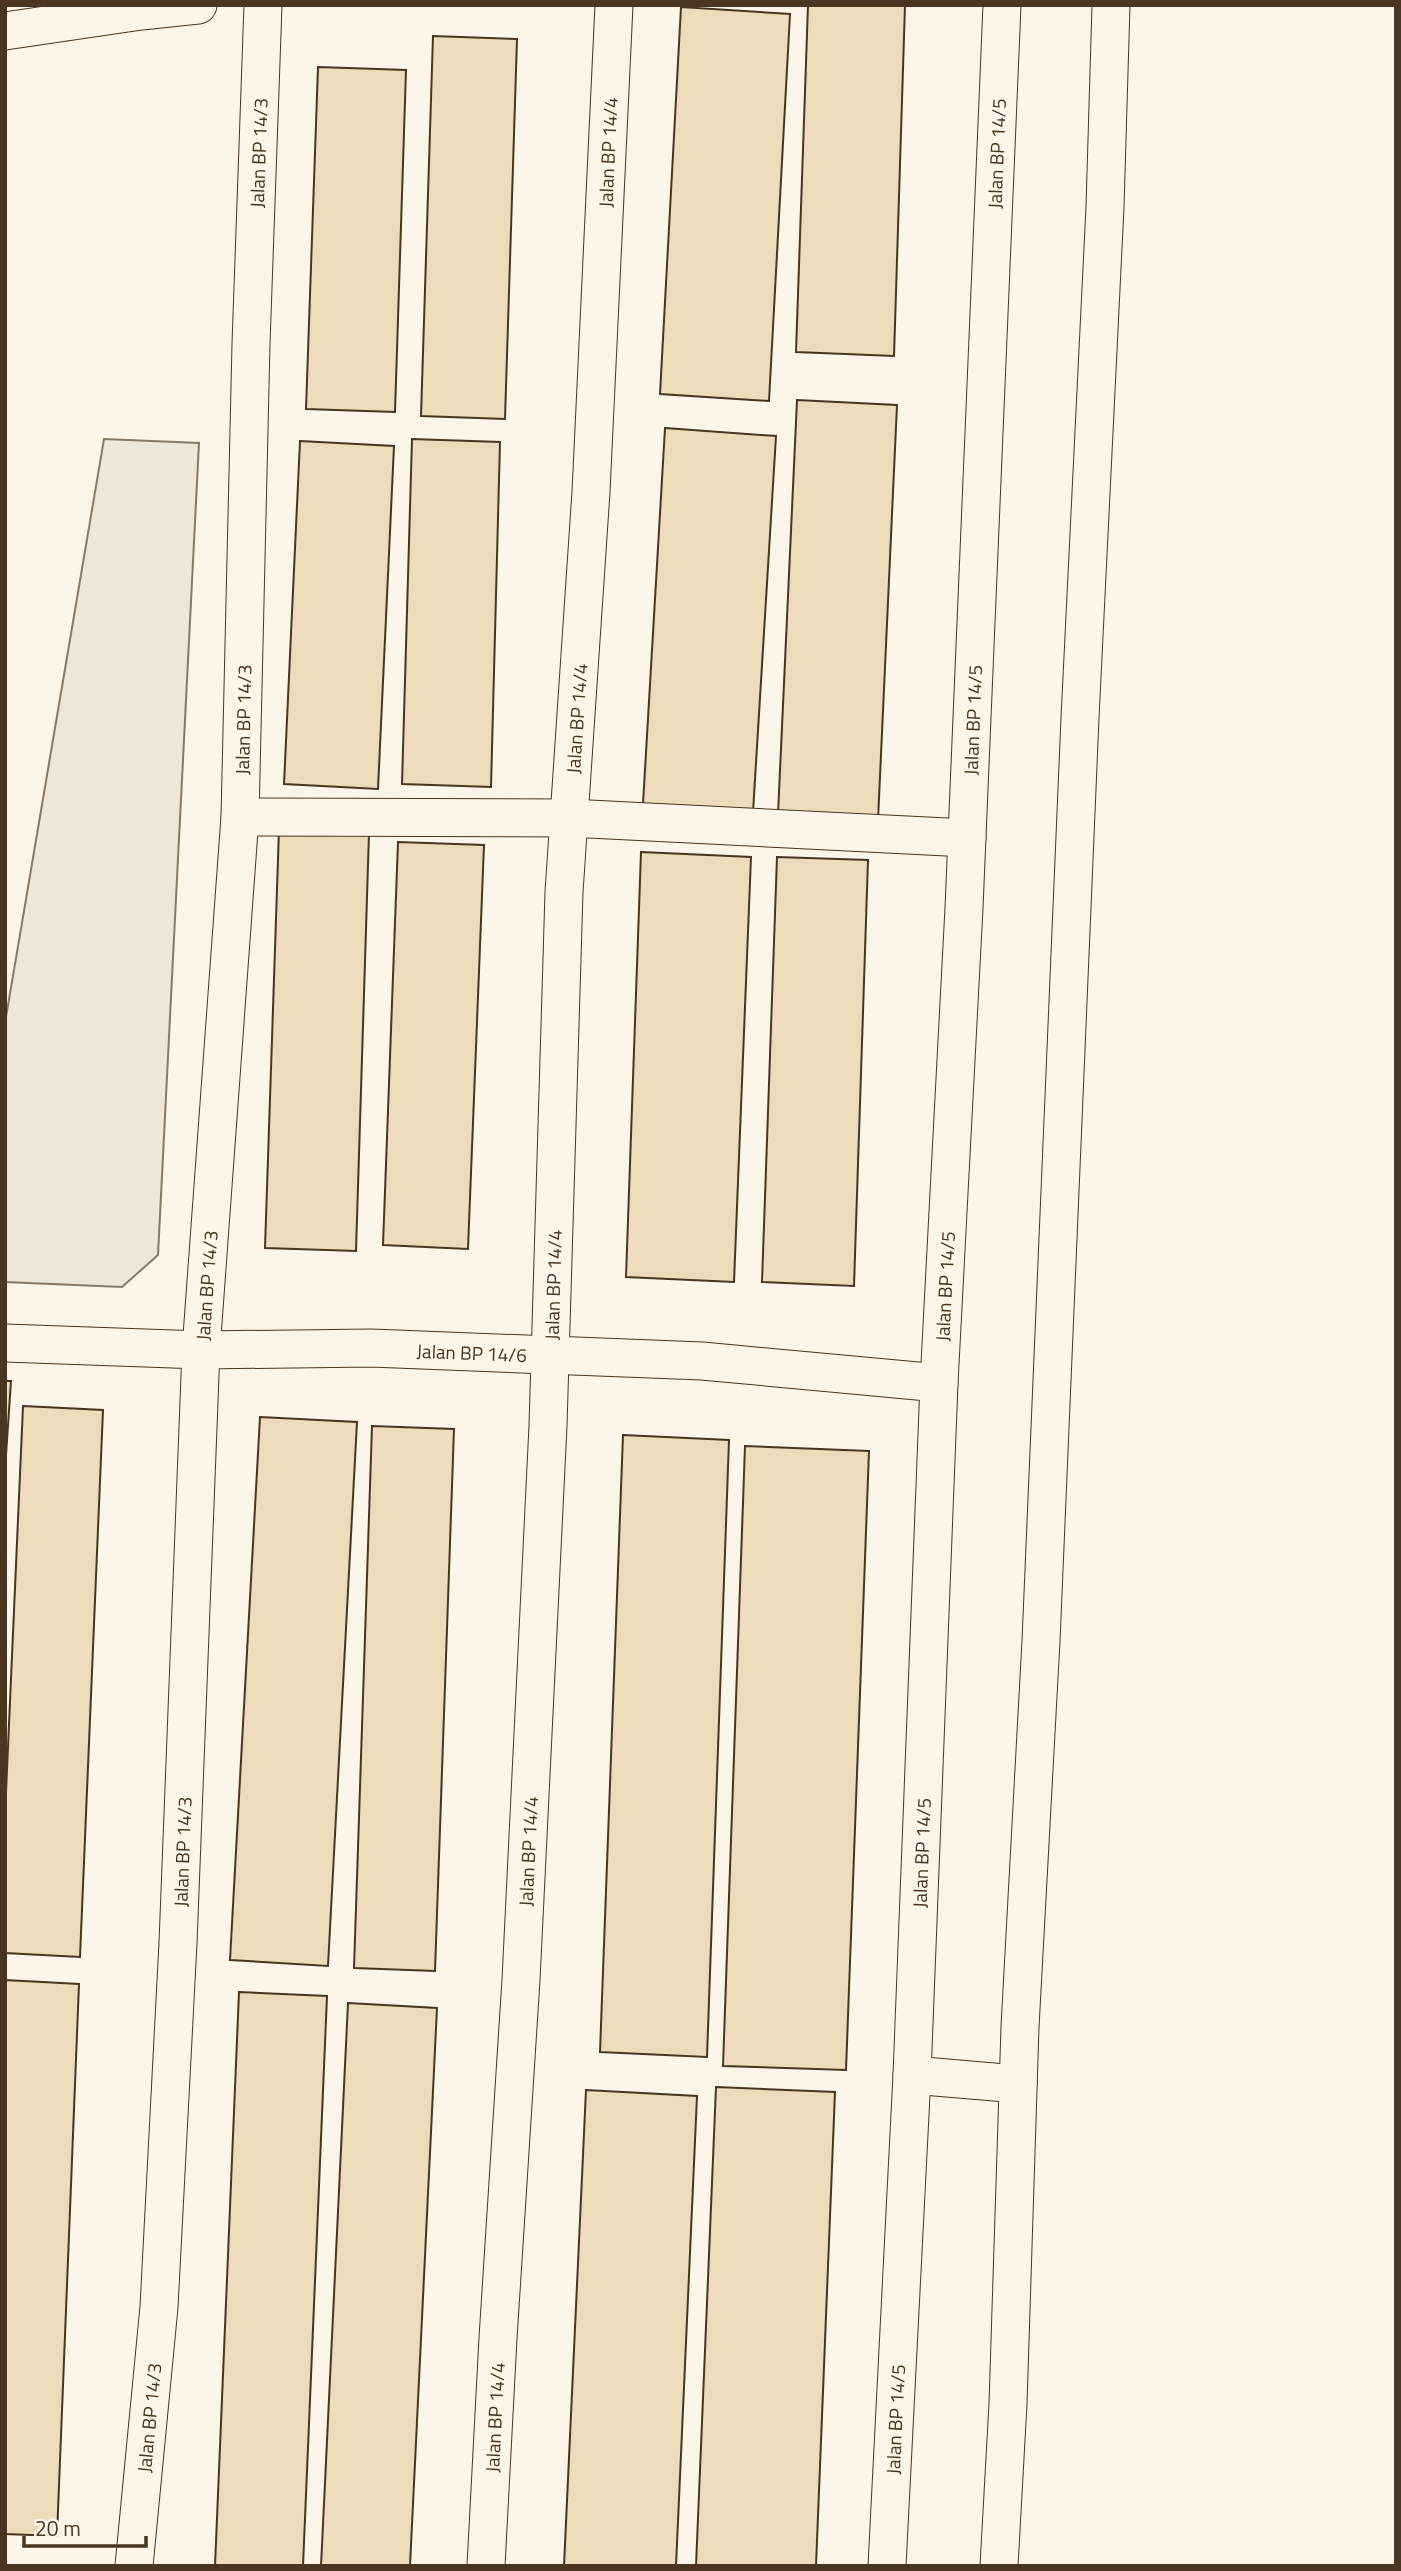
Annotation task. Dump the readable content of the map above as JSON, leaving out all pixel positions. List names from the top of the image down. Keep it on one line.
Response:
{"streets":{"street":["Jalan BP 14/3","Jalan BP 14/4","Jalan BP 14/5","Jalan BP 14/6"]},"crossings":[["Jalan BP 14/3","Jalan BP 14/6"],["Jalan BP 14/4","Jalan BP 14/6"],["Jalan BP 14/5","Jalan BP 14/6"]],"scale_bar":"20 m"}
